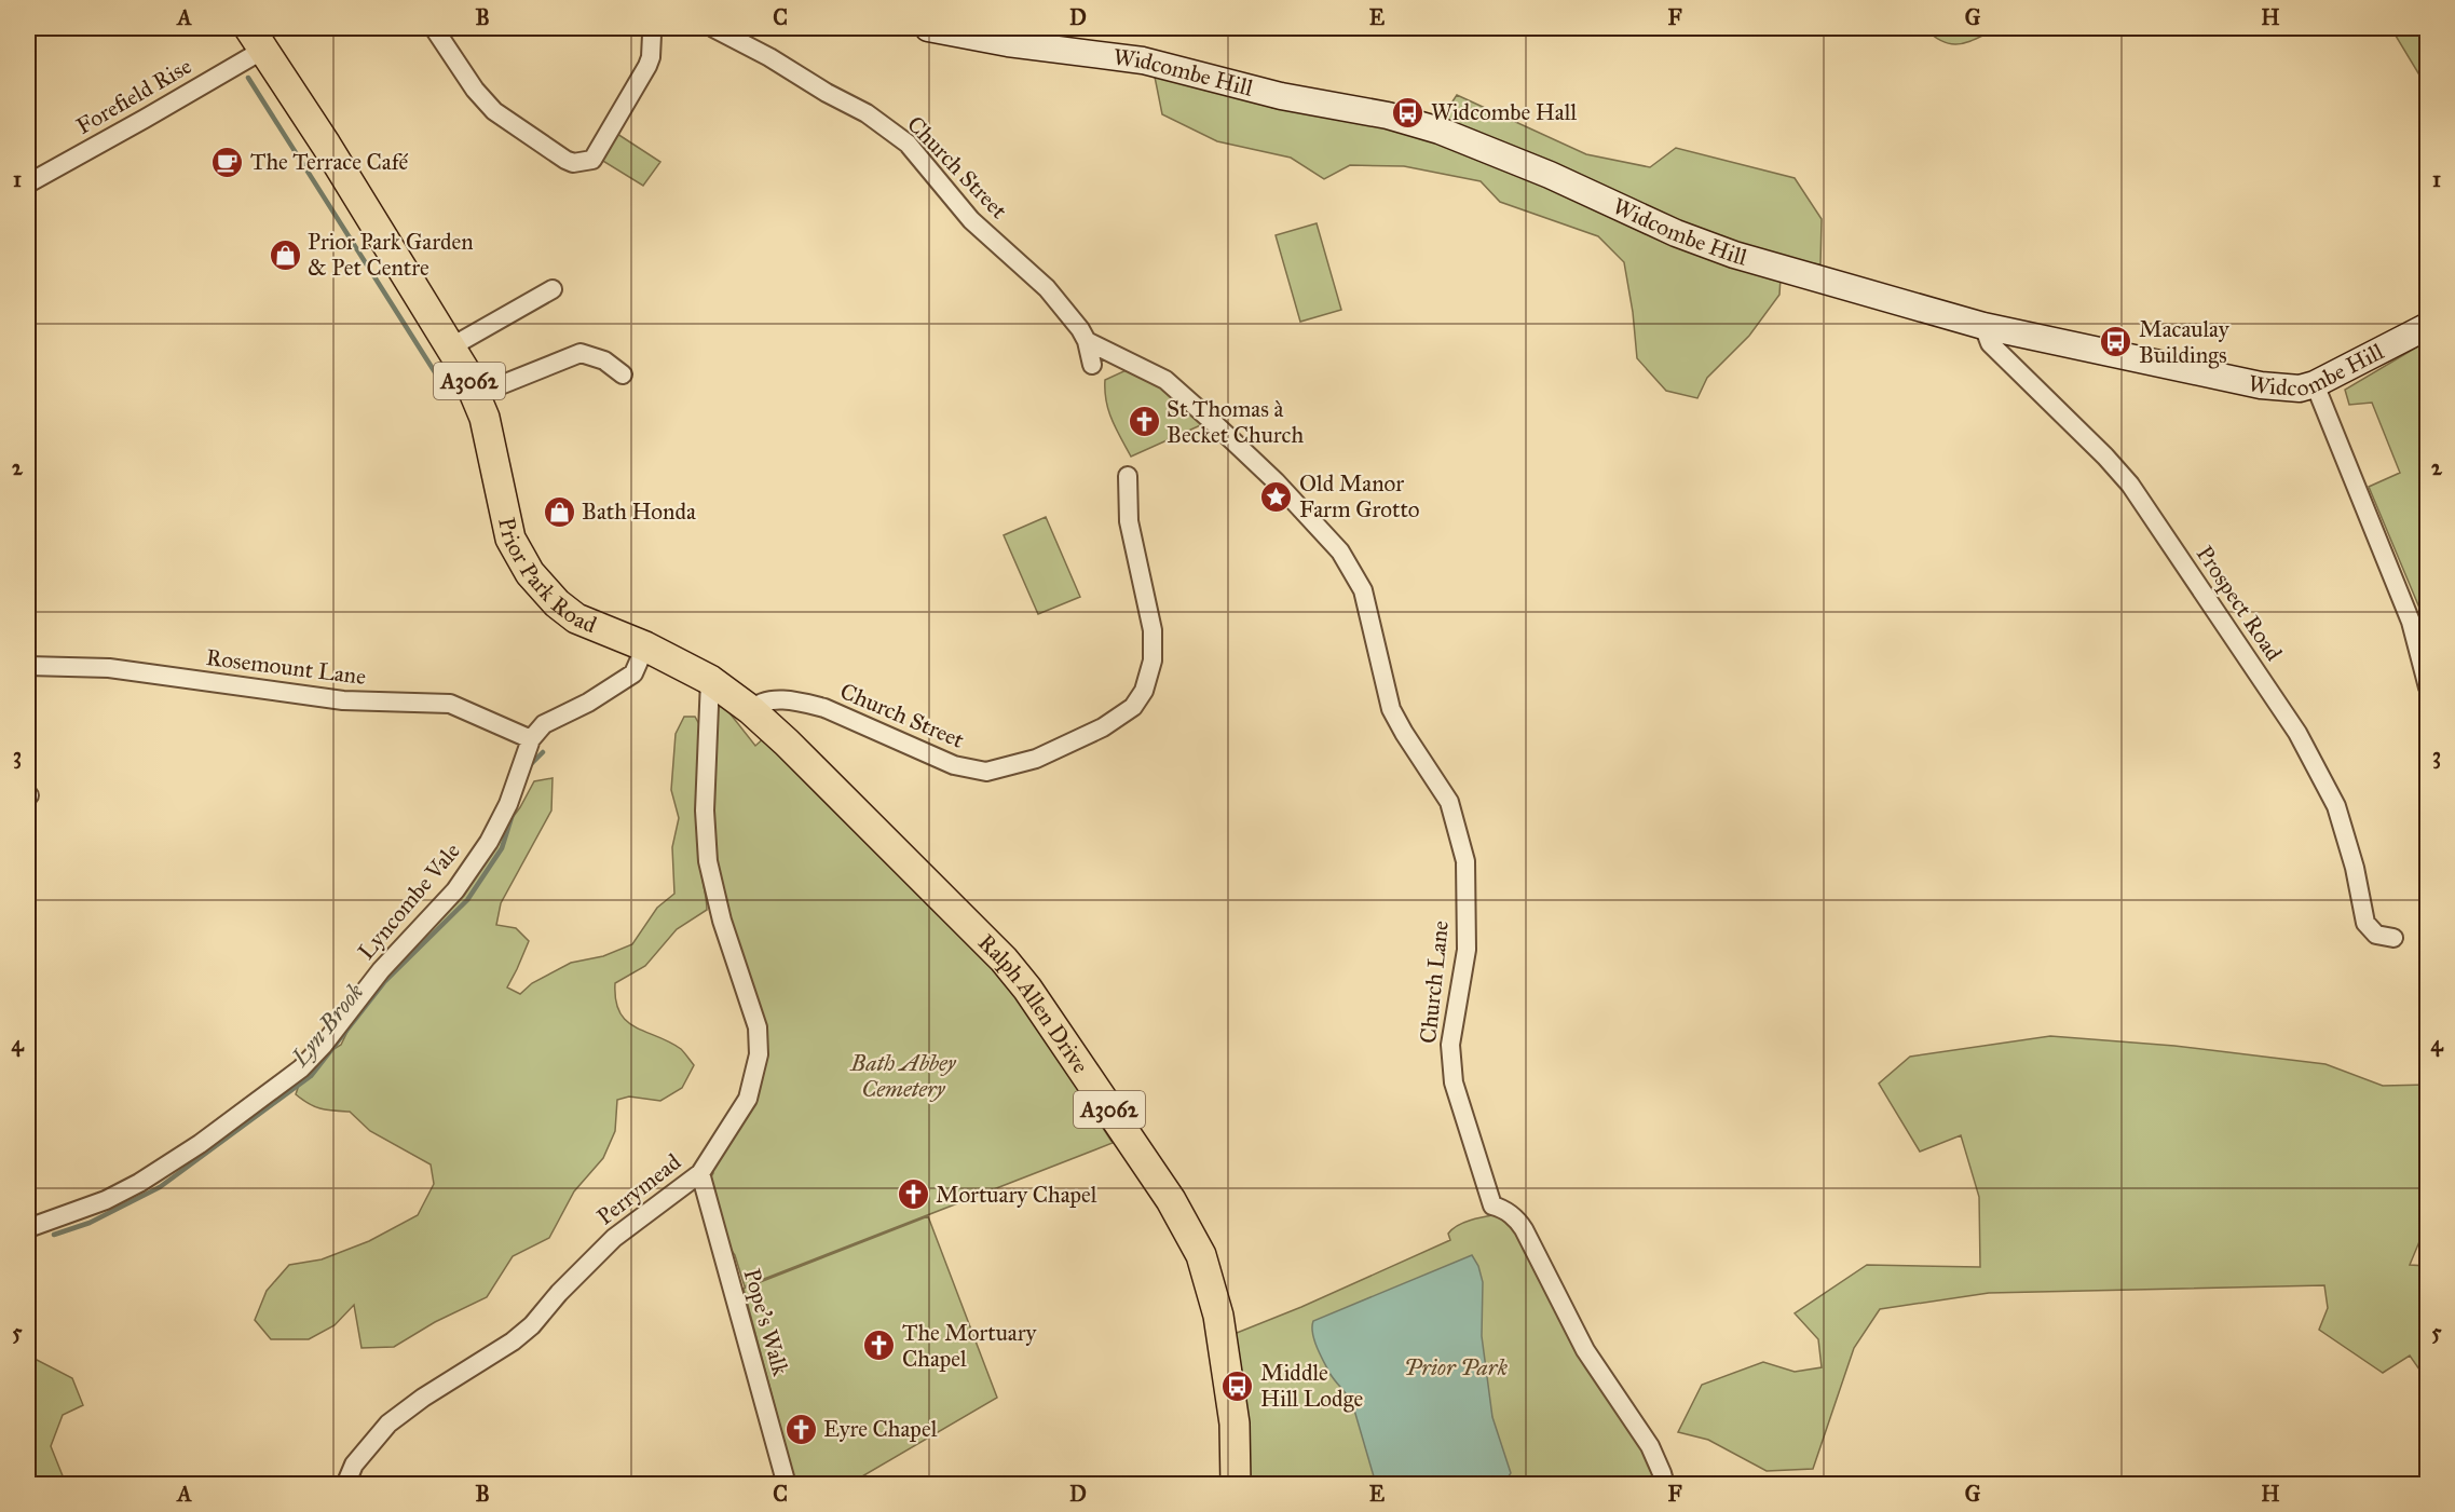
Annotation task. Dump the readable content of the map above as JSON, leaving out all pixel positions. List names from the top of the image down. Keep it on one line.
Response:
{"streets":{"main road":["A3062","Prior Park Road","Ralph Allen Drive"],"street":["Widcombe Hill","Forefield Rise","Church Street","Prospect Road","Rosemount Lane","Lyncombe Vale","Church Lane","Perrymead","Pope's Walk"]},"crossings":[["Widcombe Hill","Prospect Road"],["Forefield Rise","Prior Park Road"],["Church Street","Church Lane"],["Church Street","Ralph Allen Drive"],["Prior Park Road","Ralph Allen Drive"],["Prior Park Road","Perrymead"],["Rosemount Lane","Lyncombe Vale"],["Ralph Allen Drive","Perrymead"],["Perrymead","Pope's Walk"]],"water":["Lyn Brook"],"parks":["Bath Abbey Cemetery","Prior Park"],"places":{"bus stop":["Widcombe Hall","Macaulay Buildings","Middle Hill Lodge"],"cafe":["The Terrace Café"],"shop":["Prior Park Garden & Pet Centre","Bath Honda"],"church":["St Thomas à Becket Church","Mortuary Chapel","The Mortuary Chapel","Eyre Chapel"],"place":["Old Manor Farm Grotto"]},"grid":{"columns":["A","B","C","D","E","F","G","H"],"rows":["1","2","3","4","5"]}}
